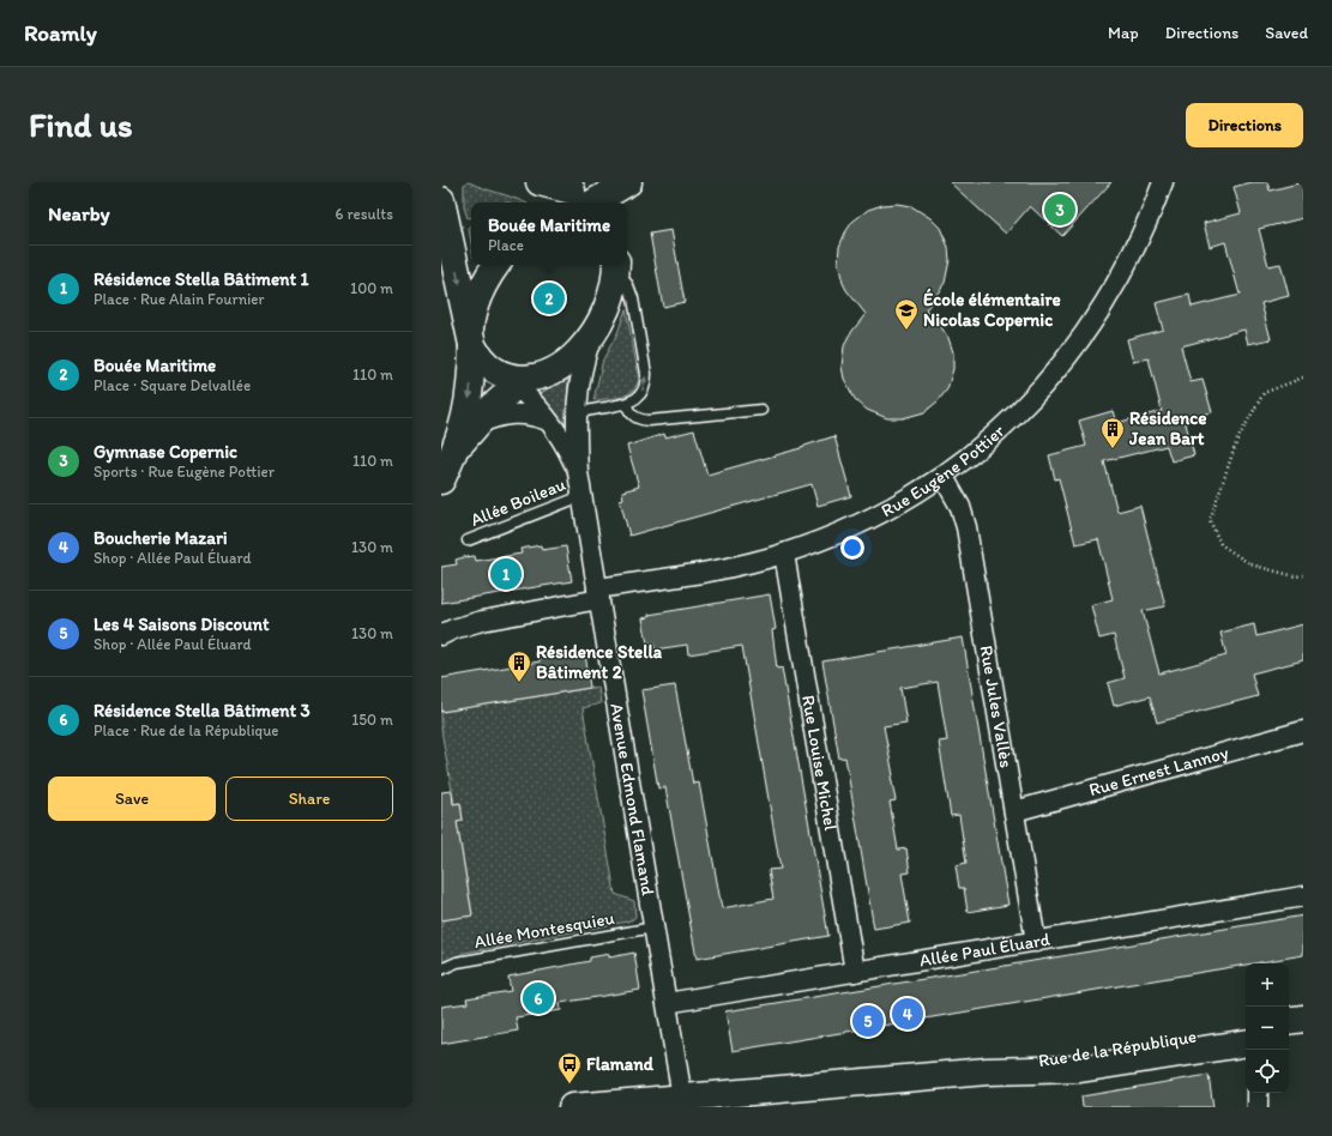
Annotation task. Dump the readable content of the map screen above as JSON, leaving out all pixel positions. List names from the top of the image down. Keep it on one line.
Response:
{"streets":{"street":["Rue Eugène Pottier","Rue Jules Vallès","Rue Louise Michel","Rue Ernest Lannoy","Avenue Edmond Flamand","Allée Paul Éluard","Rue de la République"],"lane":["Allée Boileau","Allée Montesquieu"]},"crossings":[["Rue Eugène Pottier","Rue Jules Vallès"],["Rue Eugène Pottier","Rue Louise Michel"],["Rue Eugène Pottier","Avenue Edmond Flamand"],["Allée Boileau","Avenue Edmond Flamand"],["Rue Jules Vallès","Rue Ernest Lannoy"],["Rue Jules Vallès","Allée Paul Éluard"],["Rue Louise Michel","Allée Paul Éluard"],["Avenue Edmond Flamand","Allée Montesquieu"],["Avenue Edmond Flamand","Allée Paul Éluard"],["Avenue Edmond Flamand","Rue de la République"]],"places":{"school or university":["École élémentaire Nicolas Copernic"],"building":["Résidence Jean Bart","Résidence Stella Bâtiment 2"],"bus stop":["Flamand"]},"page":{"header":"Roamly","nav":["Map","Directions","Saved"],"buttons":["Directions",["Save","Share"]],"title":"Find us","heading":["Nearby","6 results"],"pins":["3","2","1","6","4","5"],"popup":["Bouée Maritime","Place"],"list":[{"mark":"1","name":"Résidence Stella Bâtiment 1","note":"Place · Rue Alain Fournier","value":"100 m"},{"mark":"2","name":"Bouée Maritime","note":"Place · Square Delvallée","value":"110 m"},{"mark":"3","name":"Gymnase Copernic","note":"Sports · Rue Eugène Pottier","value":"110 m"},{"mark":"4","name":"Boucherie Mazari","note":"Shop · Allée Paul Éluard","value":"130 m"},{"mark":"5","name":"Les 4 Saisons Discount","note":"Shop · Allée Paul Éluard","value":"130 m"},{"mark":"6","name":"Résidence Stella Bâtiment 3","note":"Place · Rue de la République","value":"150 m"}],"map_buttons":["+","−"]}}
